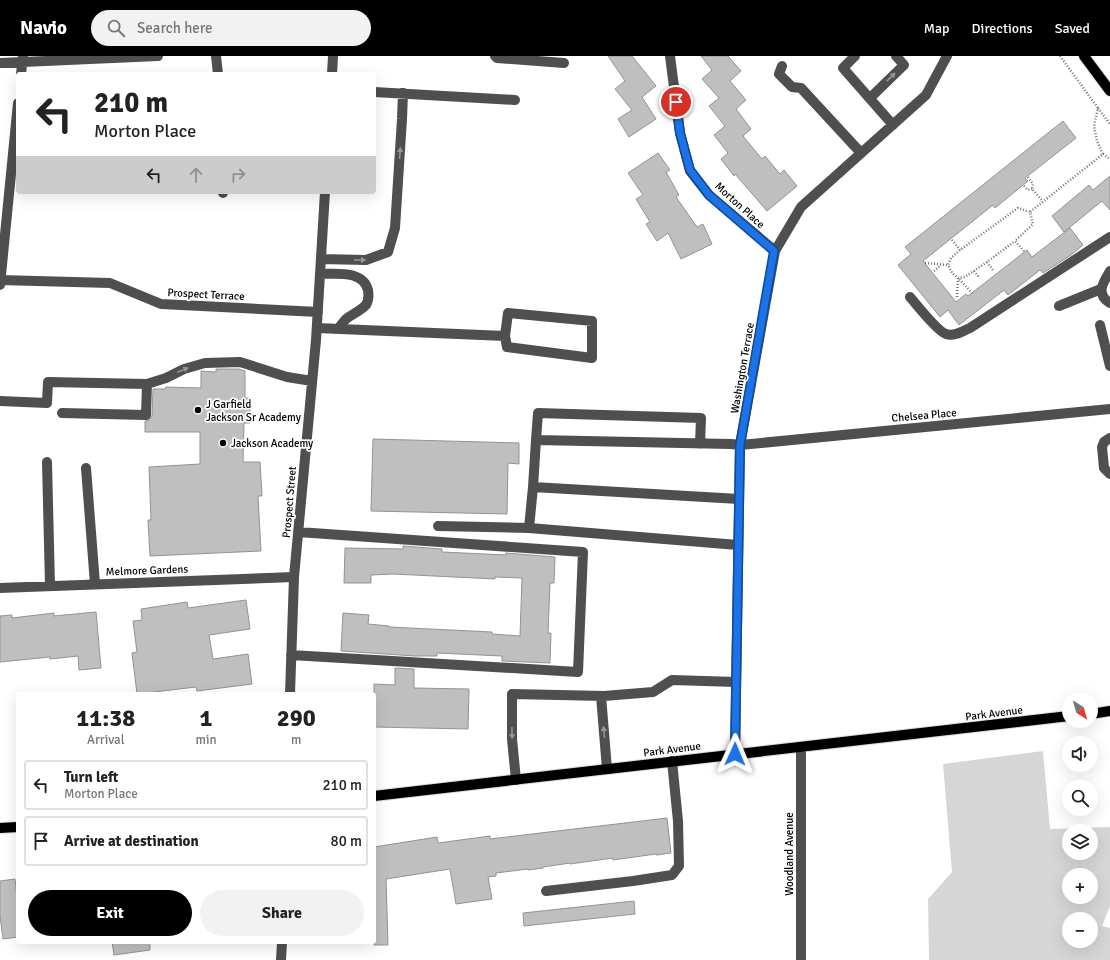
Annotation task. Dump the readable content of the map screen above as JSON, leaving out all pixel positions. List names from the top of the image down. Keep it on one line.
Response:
{"streets":{"main road":["Park Avenue"],"street":["Morton Place","Prospect Terrace","Washington Terrace","Chelsea Place","Prospect Street","Melmore Gardens","Woodland Avenue"]},"crossings":[["Morton Place","Washington Terrace"],["Prospect Terrace","Prospect Street"],["Washington Terrace","Chelsea Place"],["Washington Terrace","Park Avenue"],["Prospect Street","Melmore Gardens"],["Park Avenue","Woodland Avenue"]],"places":["J Garfield Jackson Sr Academy","Jackson Academy"],"north":"bottom right","page":{"header":"Navio","search":"Search here","nav":["Map","Directions","Saved"],"turn":["210 m","Morton Place"],"map_buttons":["+","−"],"eta":["11:38","Arrival","1","min","290","m"],"list":[{"name":"Turn left","note":"Morton Place","value":"210 m"},{"name":"Arrive at destination","value":"80 m"}],"buttons":["Exit","Share"]}}
